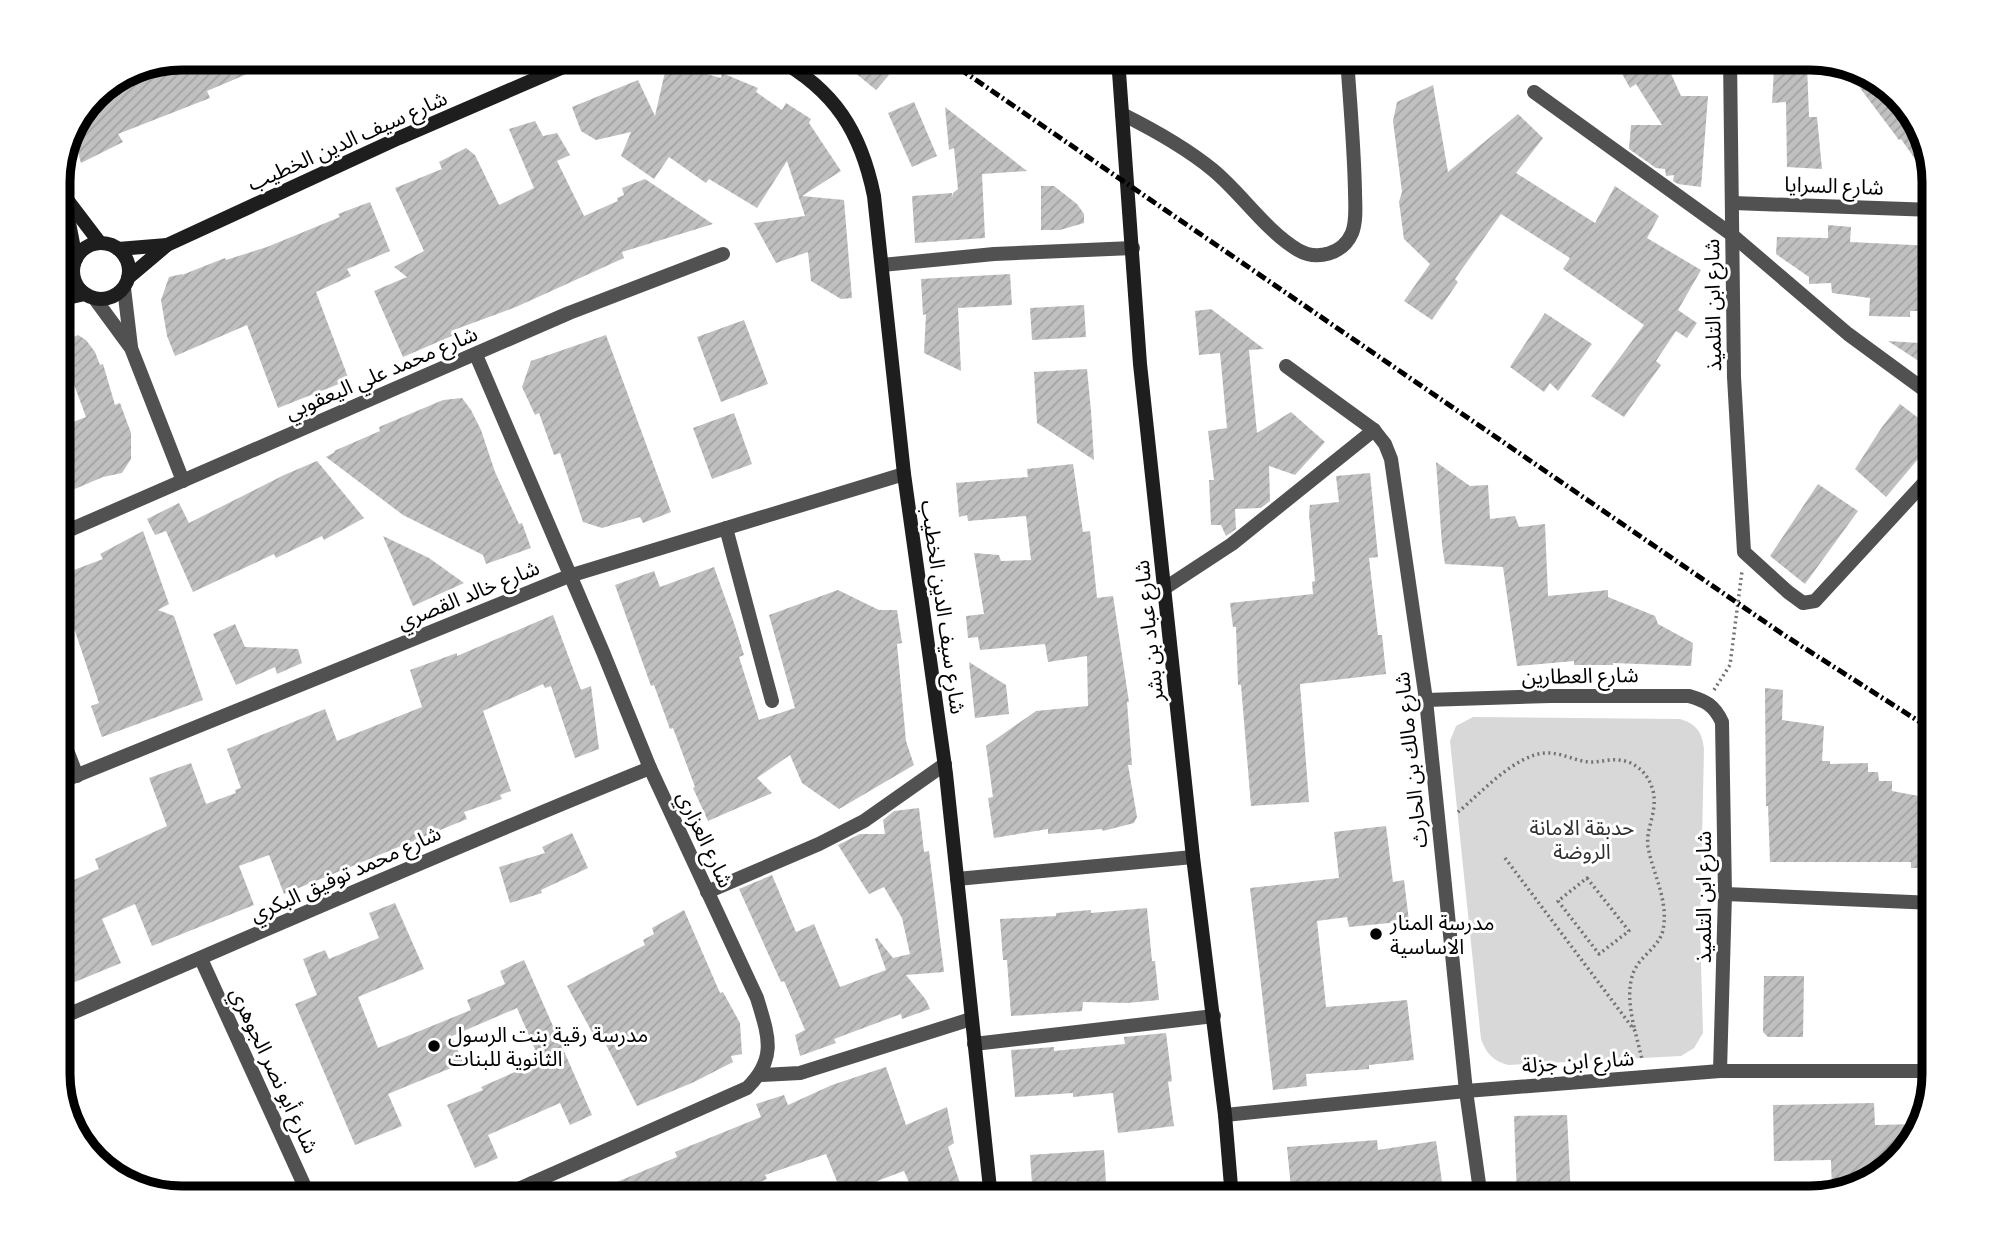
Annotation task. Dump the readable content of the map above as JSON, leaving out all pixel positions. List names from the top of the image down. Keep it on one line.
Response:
{"streets":{"street":["شارع سيف الدين الخطيب","شارع السرايا","شارع ابن التلميذ","شارع محمد علي اليعقوبي","شارع خالد القصري","شارع عباد بن بشر","شارع العطارين","شارع مالك بن الحارث","شارع العزاري","شارع محمد توفيق البكري","شارع ابن جزلة","شارع أبو نصر الجوهري"]},"crossings":[["شارع سيف الدين الخطيب","شارع خالد القصري"],["شارع السرايا","شارع ابن التلميذ"],["شارع ابن التلميذ","شارع العطارين"],["شارع ابن التلميذ","شارع ابن جزلة"],["شارع محمد علي اليعقوبي","شارع العزاري"],["شارع خالد القصري","شارع العزاري"],["شارع عباد بن بشر","شارع ابن جزلة"],["شارع العطارين","شارع مالك بن الحارث"],["شارع مالك بن الحارث","شارع ابن جزلة"],["شارع العزاري","شارع محمد توفيق البكري"],["شارع محمد توفيق البكري","شارع أبو نصر الجوهري"]],"parks":["حدبقة الامانة الروضة"],"places":["مدرسة المنار الاساسية","مدرسة رقية بنت الرسول الثانوية للبنات"]}
